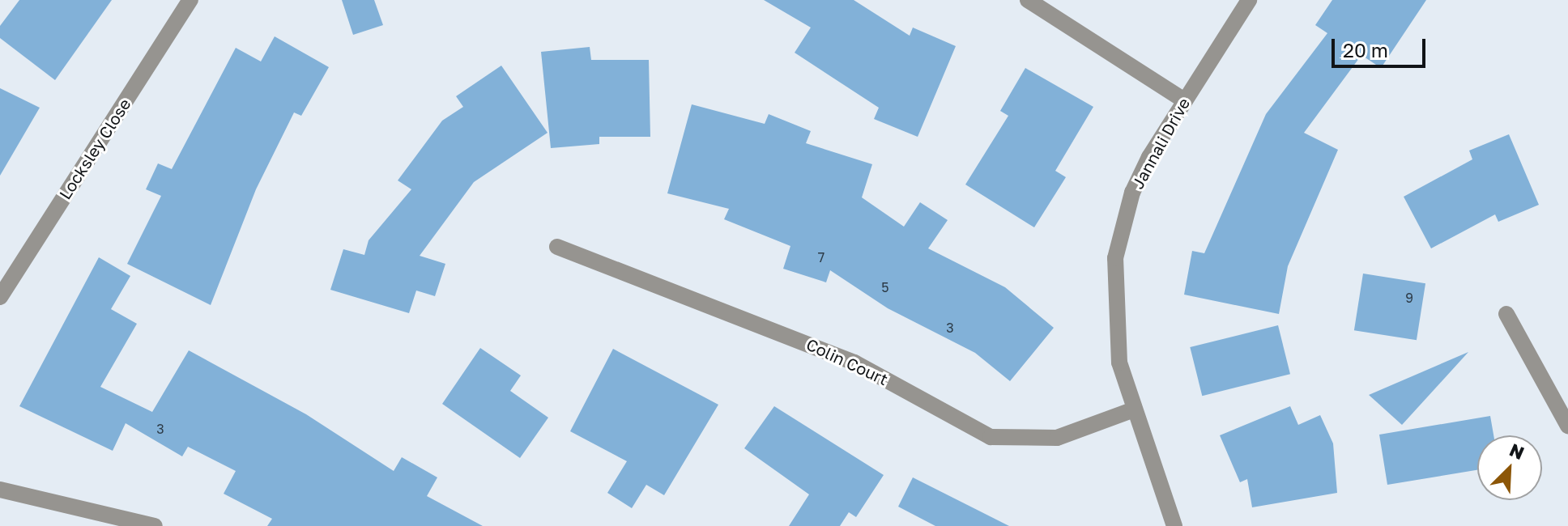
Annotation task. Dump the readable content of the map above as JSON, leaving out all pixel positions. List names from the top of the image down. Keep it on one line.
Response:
{"streets":{"street":["Jannali Drive","Locksley Close","Colin Court"]},"crossings":[["Jannali Drive","Colin Court"]],"house_numbers":["7","5","9","3","3"],"scale_bar":"20 m","north":"top right"}
